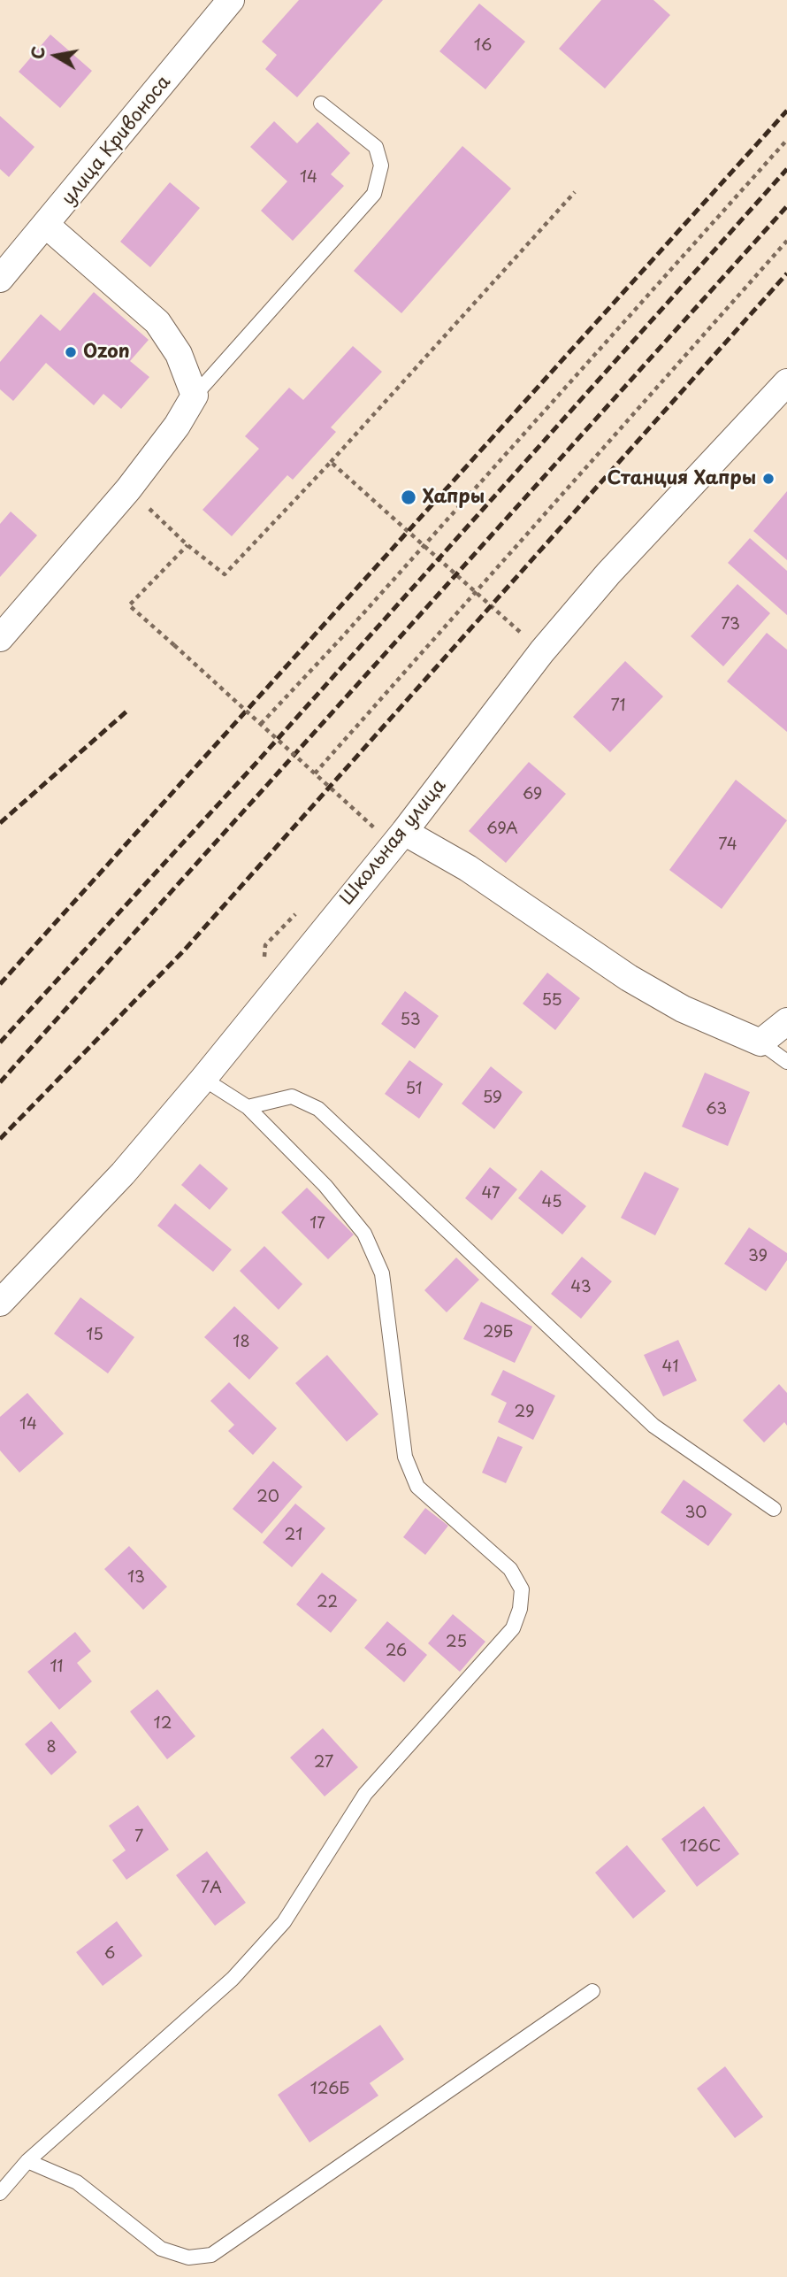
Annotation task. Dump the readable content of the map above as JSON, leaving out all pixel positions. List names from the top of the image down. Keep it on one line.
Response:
{"streets":{"street":["улица Кривоноса","Школьная улица"]},"places":["Ozon","Станция Хапры","Хапры"],"house_numbers":["16","14","73","71","69","69А","74","55","53","51","59","63","47","45","17","39","43","29Б","15","18","41","29","14","20","30","21","13","22","25","26","11","12","8","27","7","126С","7А","6","126Б"],"north":"left"}
